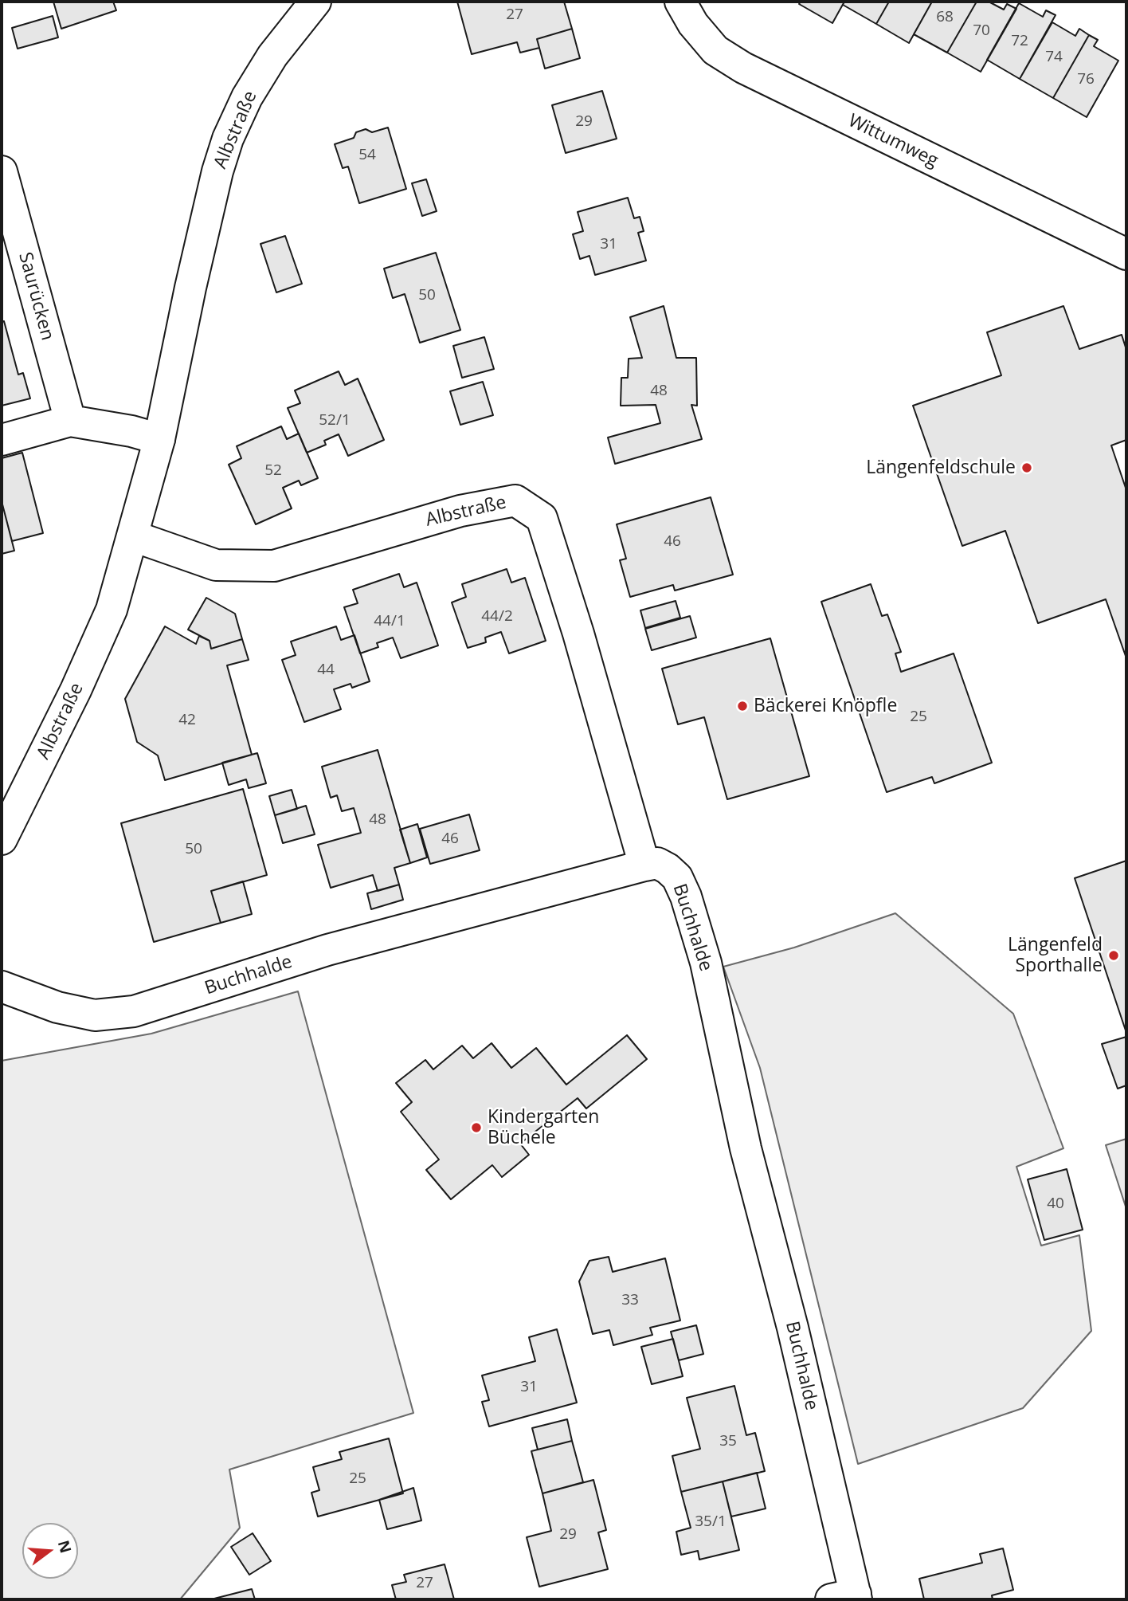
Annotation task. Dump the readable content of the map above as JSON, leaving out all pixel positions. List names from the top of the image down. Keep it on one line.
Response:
{"streets":{"street":["Albstraße","Wittumweg","Saurücken","Buchhalde"]},"crossings":[["Albstraße","Buchhalde"]],"places":["Längenfeldschule","Bäckerei Knöpfle","Längenfeld Sporthalle","Kindergarten Büchele"],"house_numbers":["27","68","70","72","74","76","29","54","31","50","48","52/1","52","46","44/2","44/1","44","25","42","48","46","50","40","33","31","35","25","35/1","29","27"],"north":"right"}
